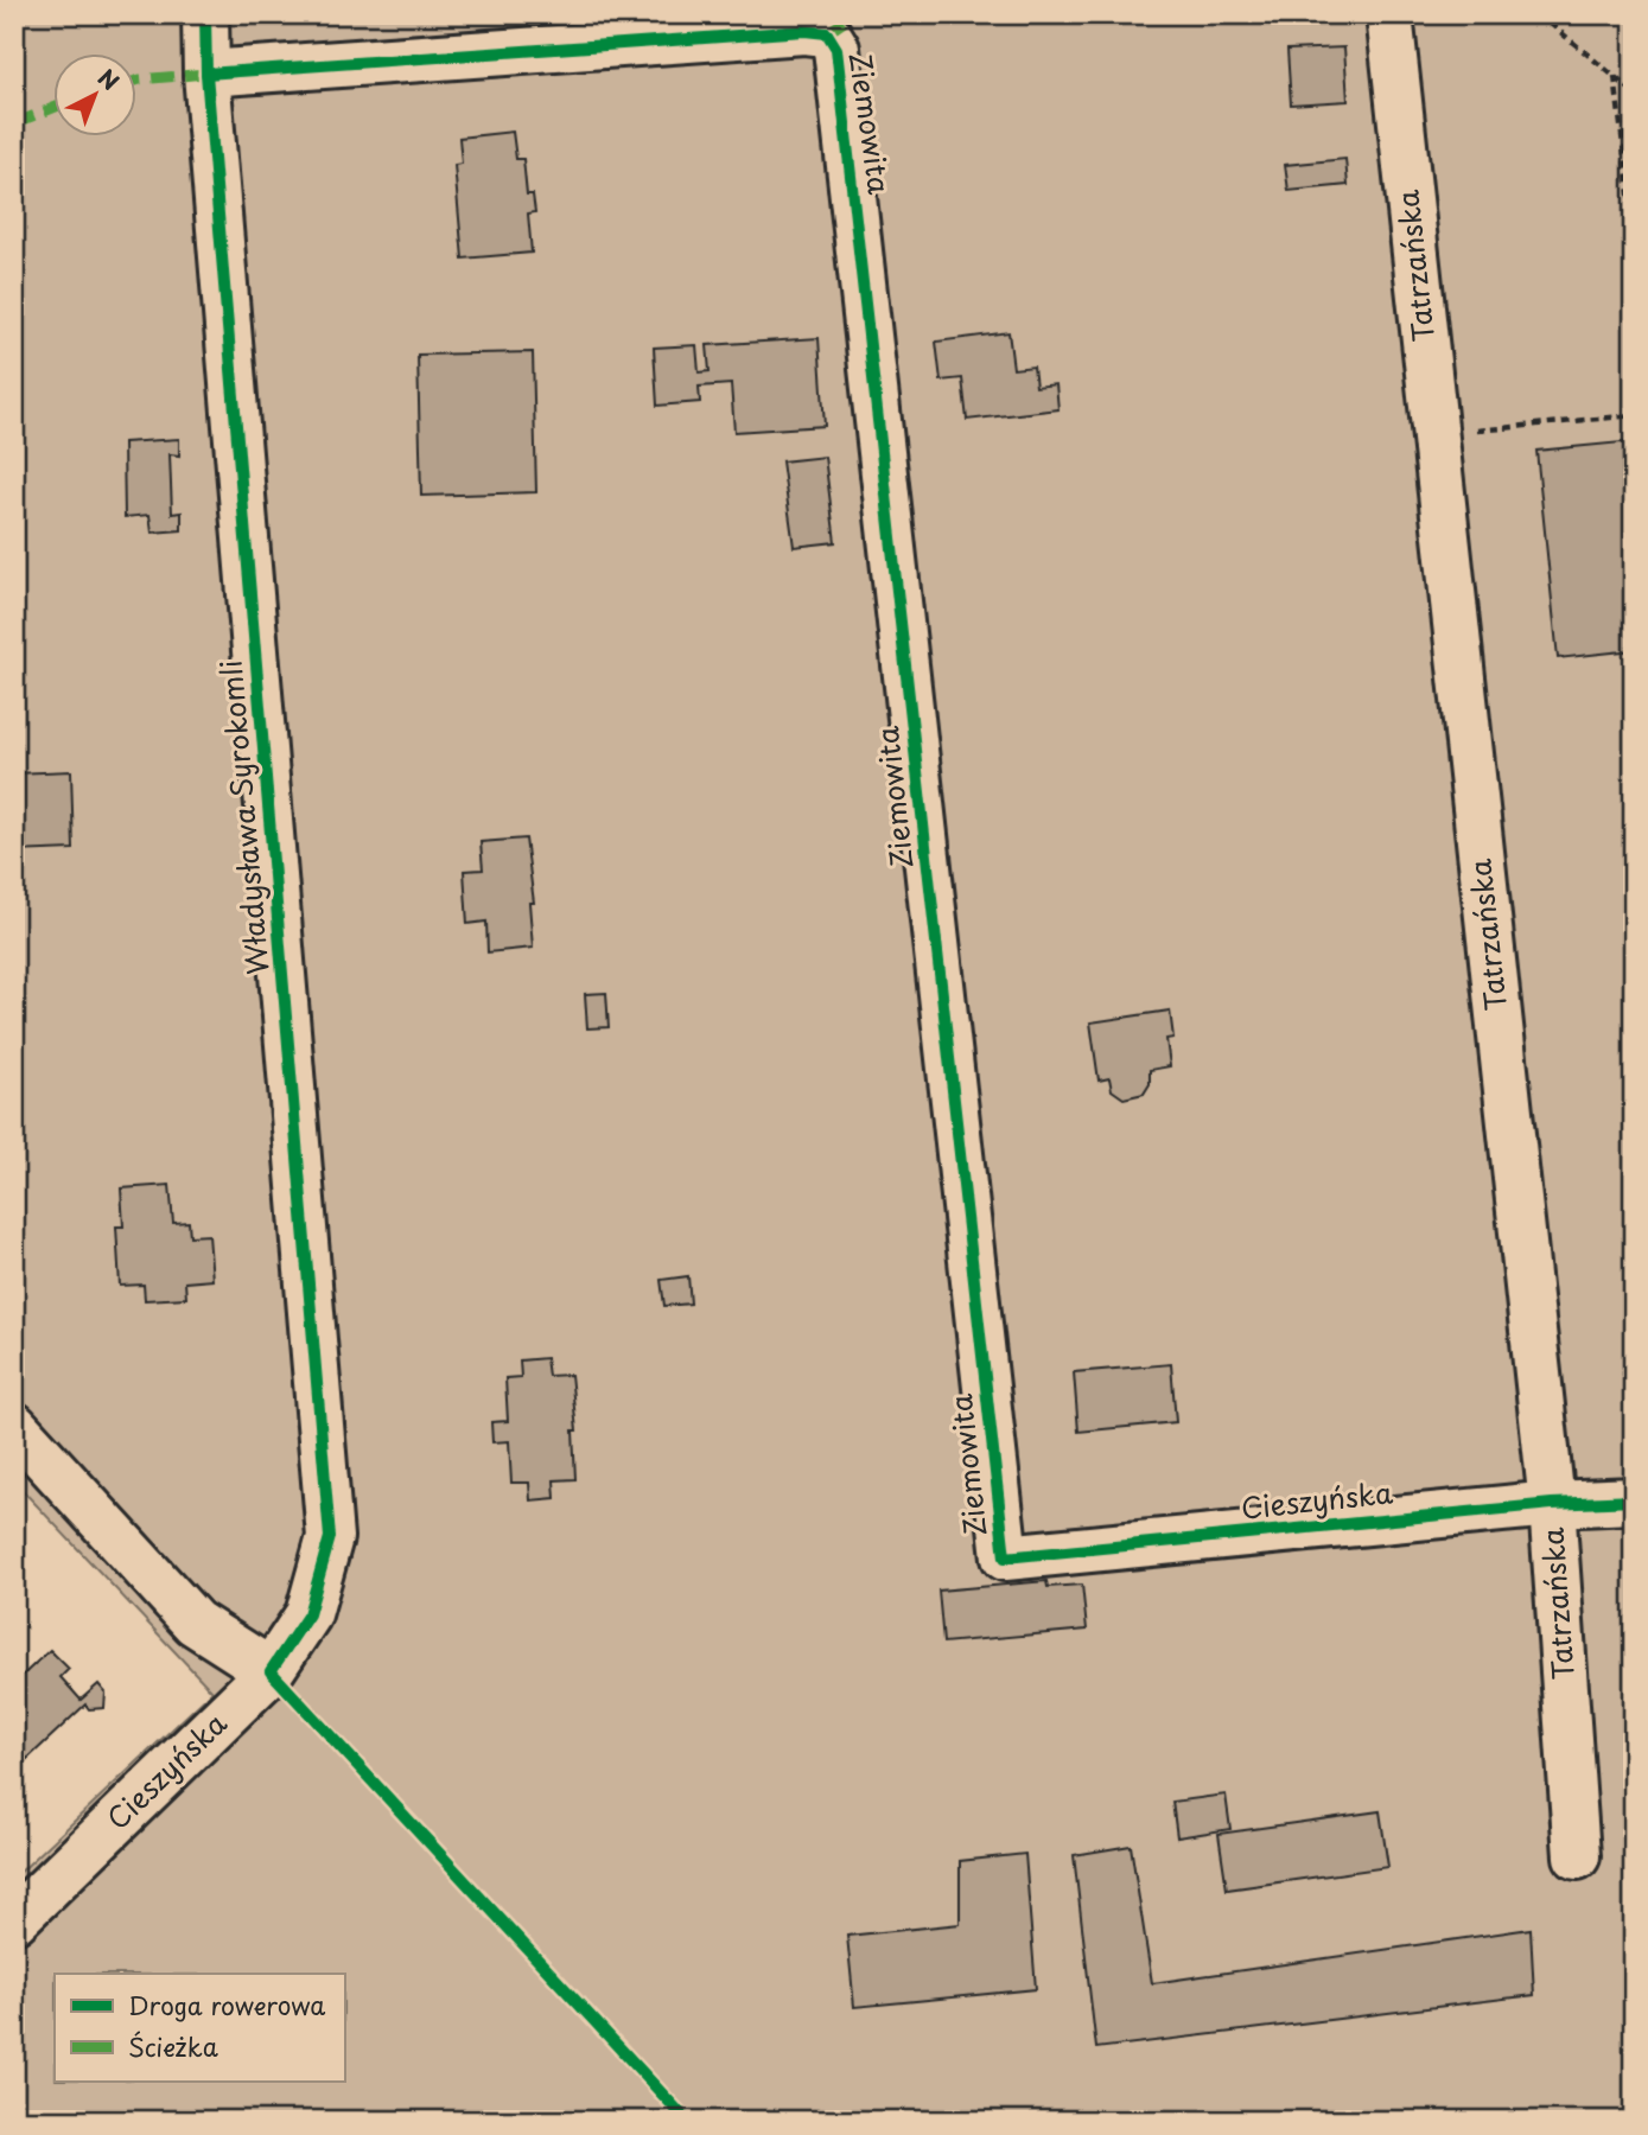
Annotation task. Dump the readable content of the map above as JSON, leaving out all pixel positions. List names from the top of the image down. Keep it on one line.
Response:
{"streets":{"street":["Ziemowita","Tatrzańska","Władysława Syrokomli","Cieszyńska"]},"crossings":[["Ziemowita","Władysława Syrokomli"],["Ziemowita","Cieszyńska"],["Tatrzańska","Cieszyńska"],["Władysława Syrokomli","Cieszyńska"]],"legend":["Droga rowerowa","Ścieżka"],"north":"top right"}
